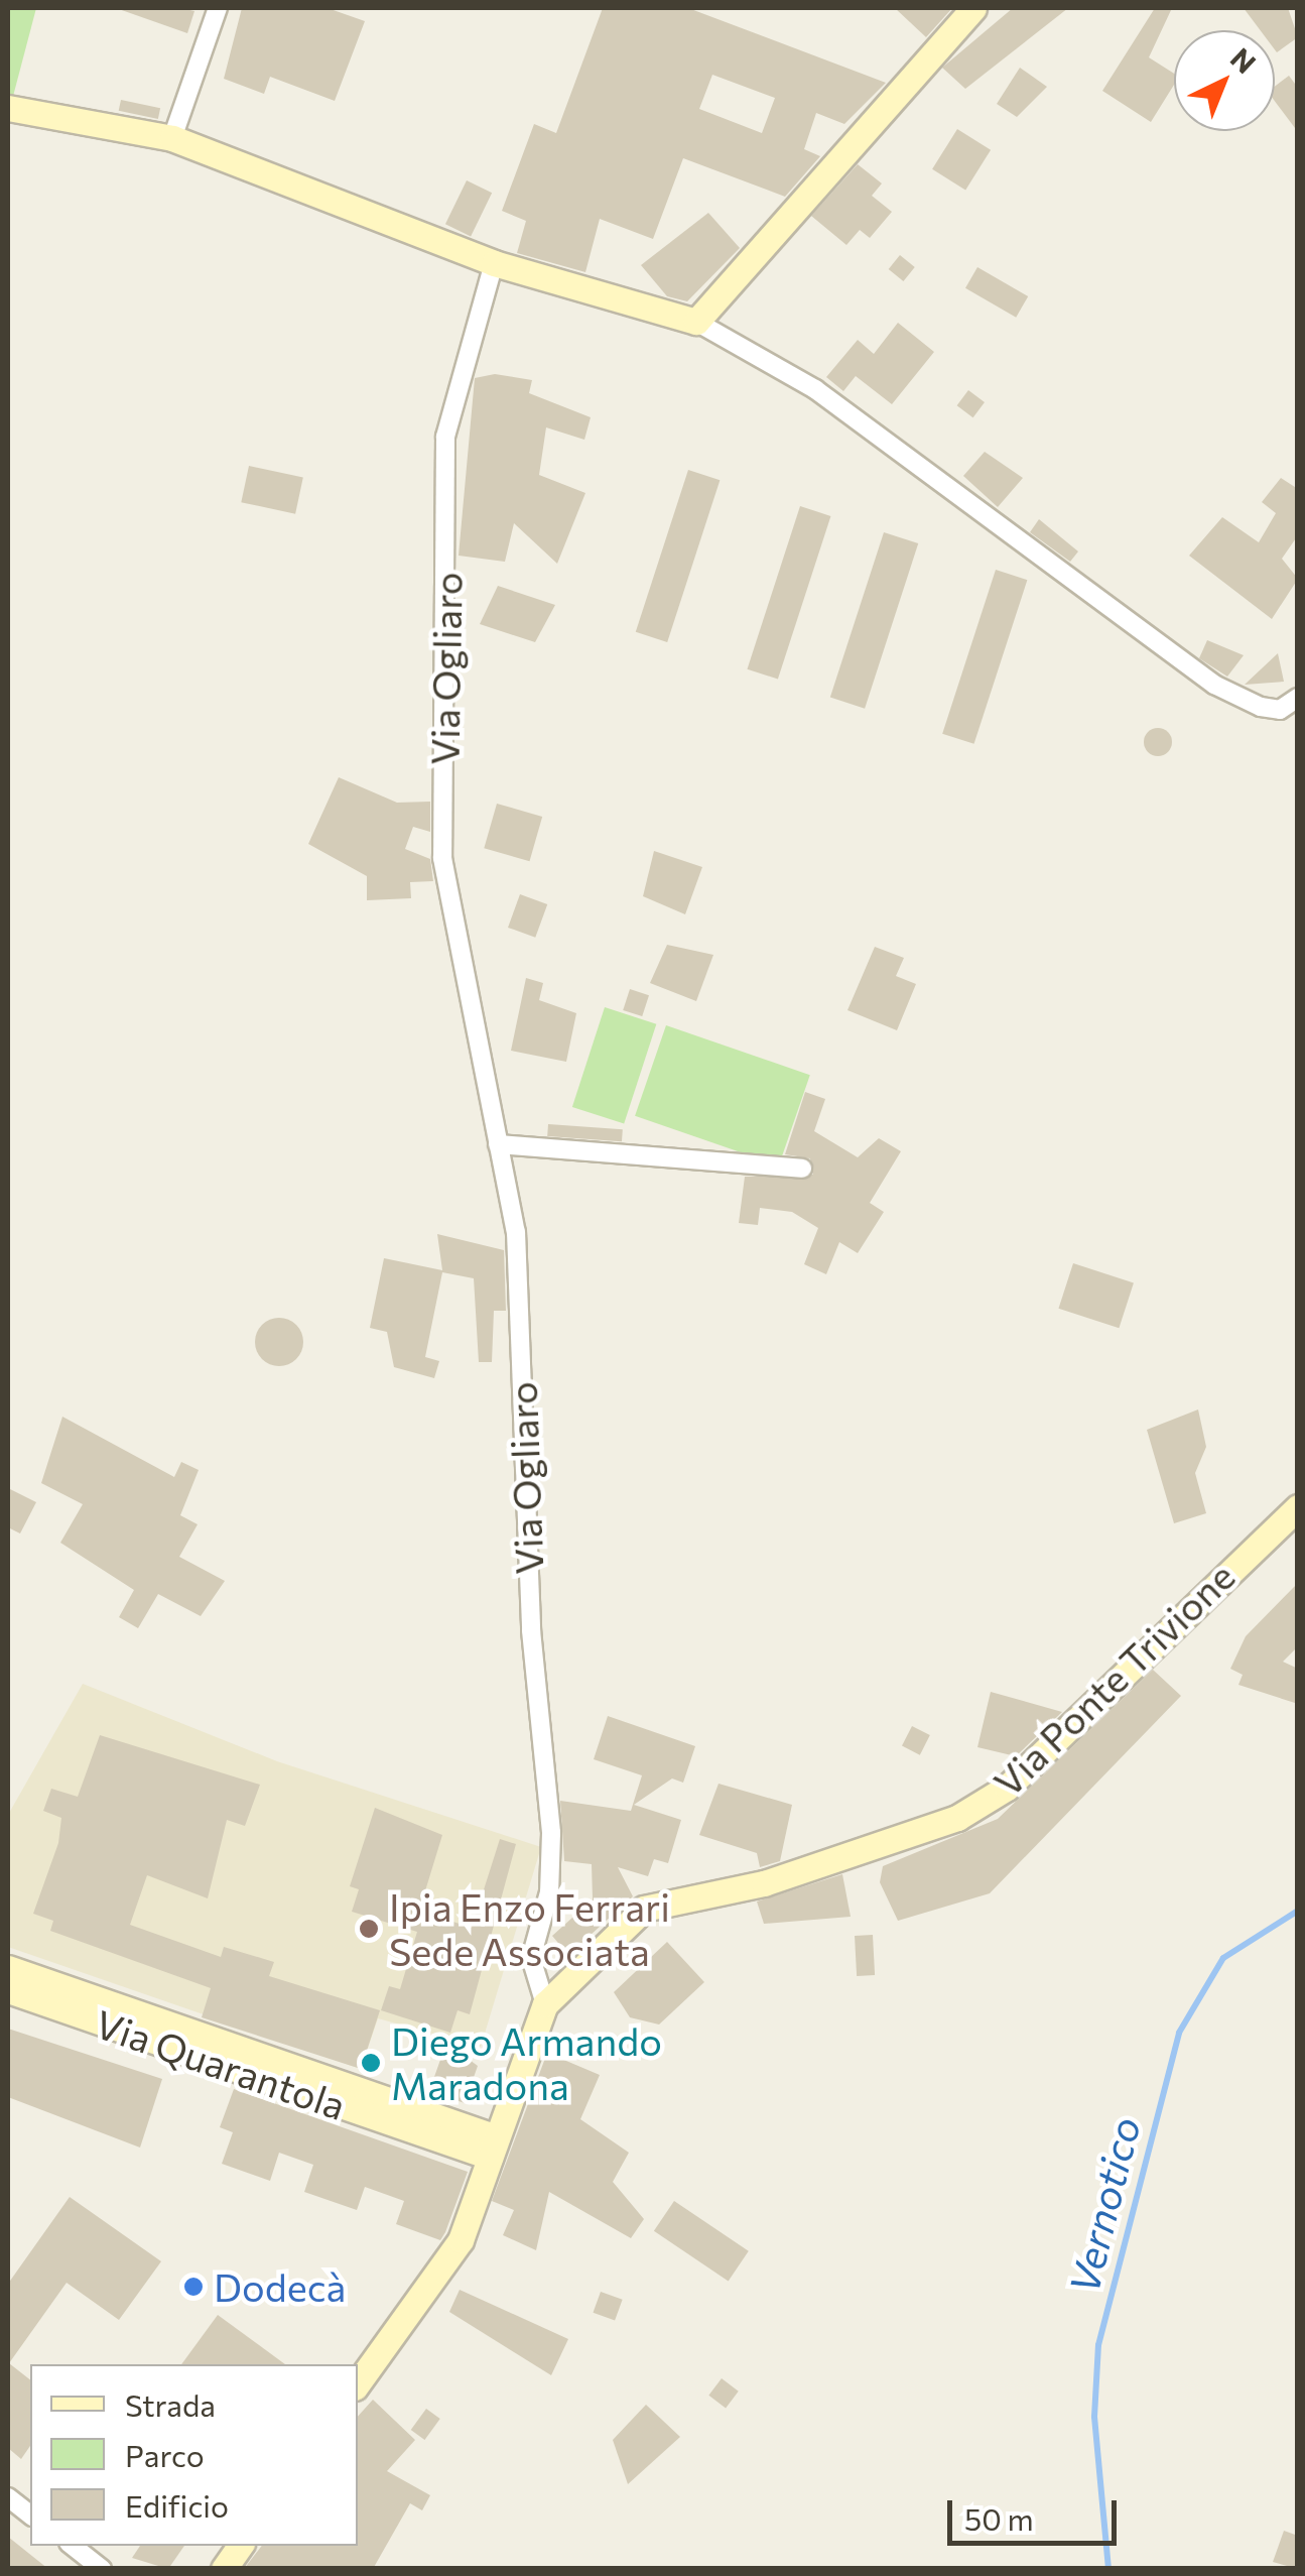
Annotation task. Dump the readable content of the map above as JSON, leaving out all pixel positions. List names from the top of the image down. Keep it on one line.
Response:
{"streets":{"street":["Via Ogliaro","Via Ponte Trivione","Via Quarantola"]},"crossings":[["Via Ogliaro","Via Ponte Trivione"]],"water":["Vernotico"],"places":["Ipia Enzo Ferrari Sede Associata","Diego Armando Maradona","Dodecà"],"legend":["Strada","Parco","Edificio"],"scale_bar":"50 m","north":"top right"}
